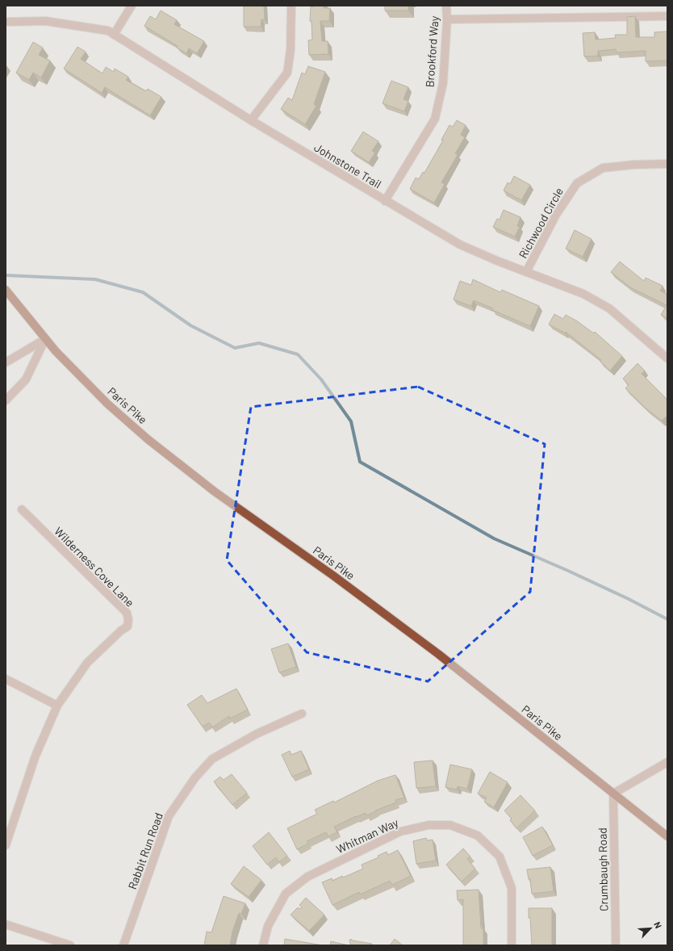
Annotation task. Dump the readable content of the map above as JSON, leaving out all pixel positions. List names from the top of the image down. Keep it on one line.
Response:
{"streets":{"main road":["Paris Pike"],"street":["Brookford Way","Johnstone Trail","Richwood Circle","Wilderness Cove Lane","Whitman Way","Rabbit Run Road","Crumbaugh Road"]},"crossings":[["Brookford Way","Johnstone Trail"],["Johnstone Trail","Richwood Circle"],["Paris Pike","Crumbaugh Road"]],"north":"top right"}
